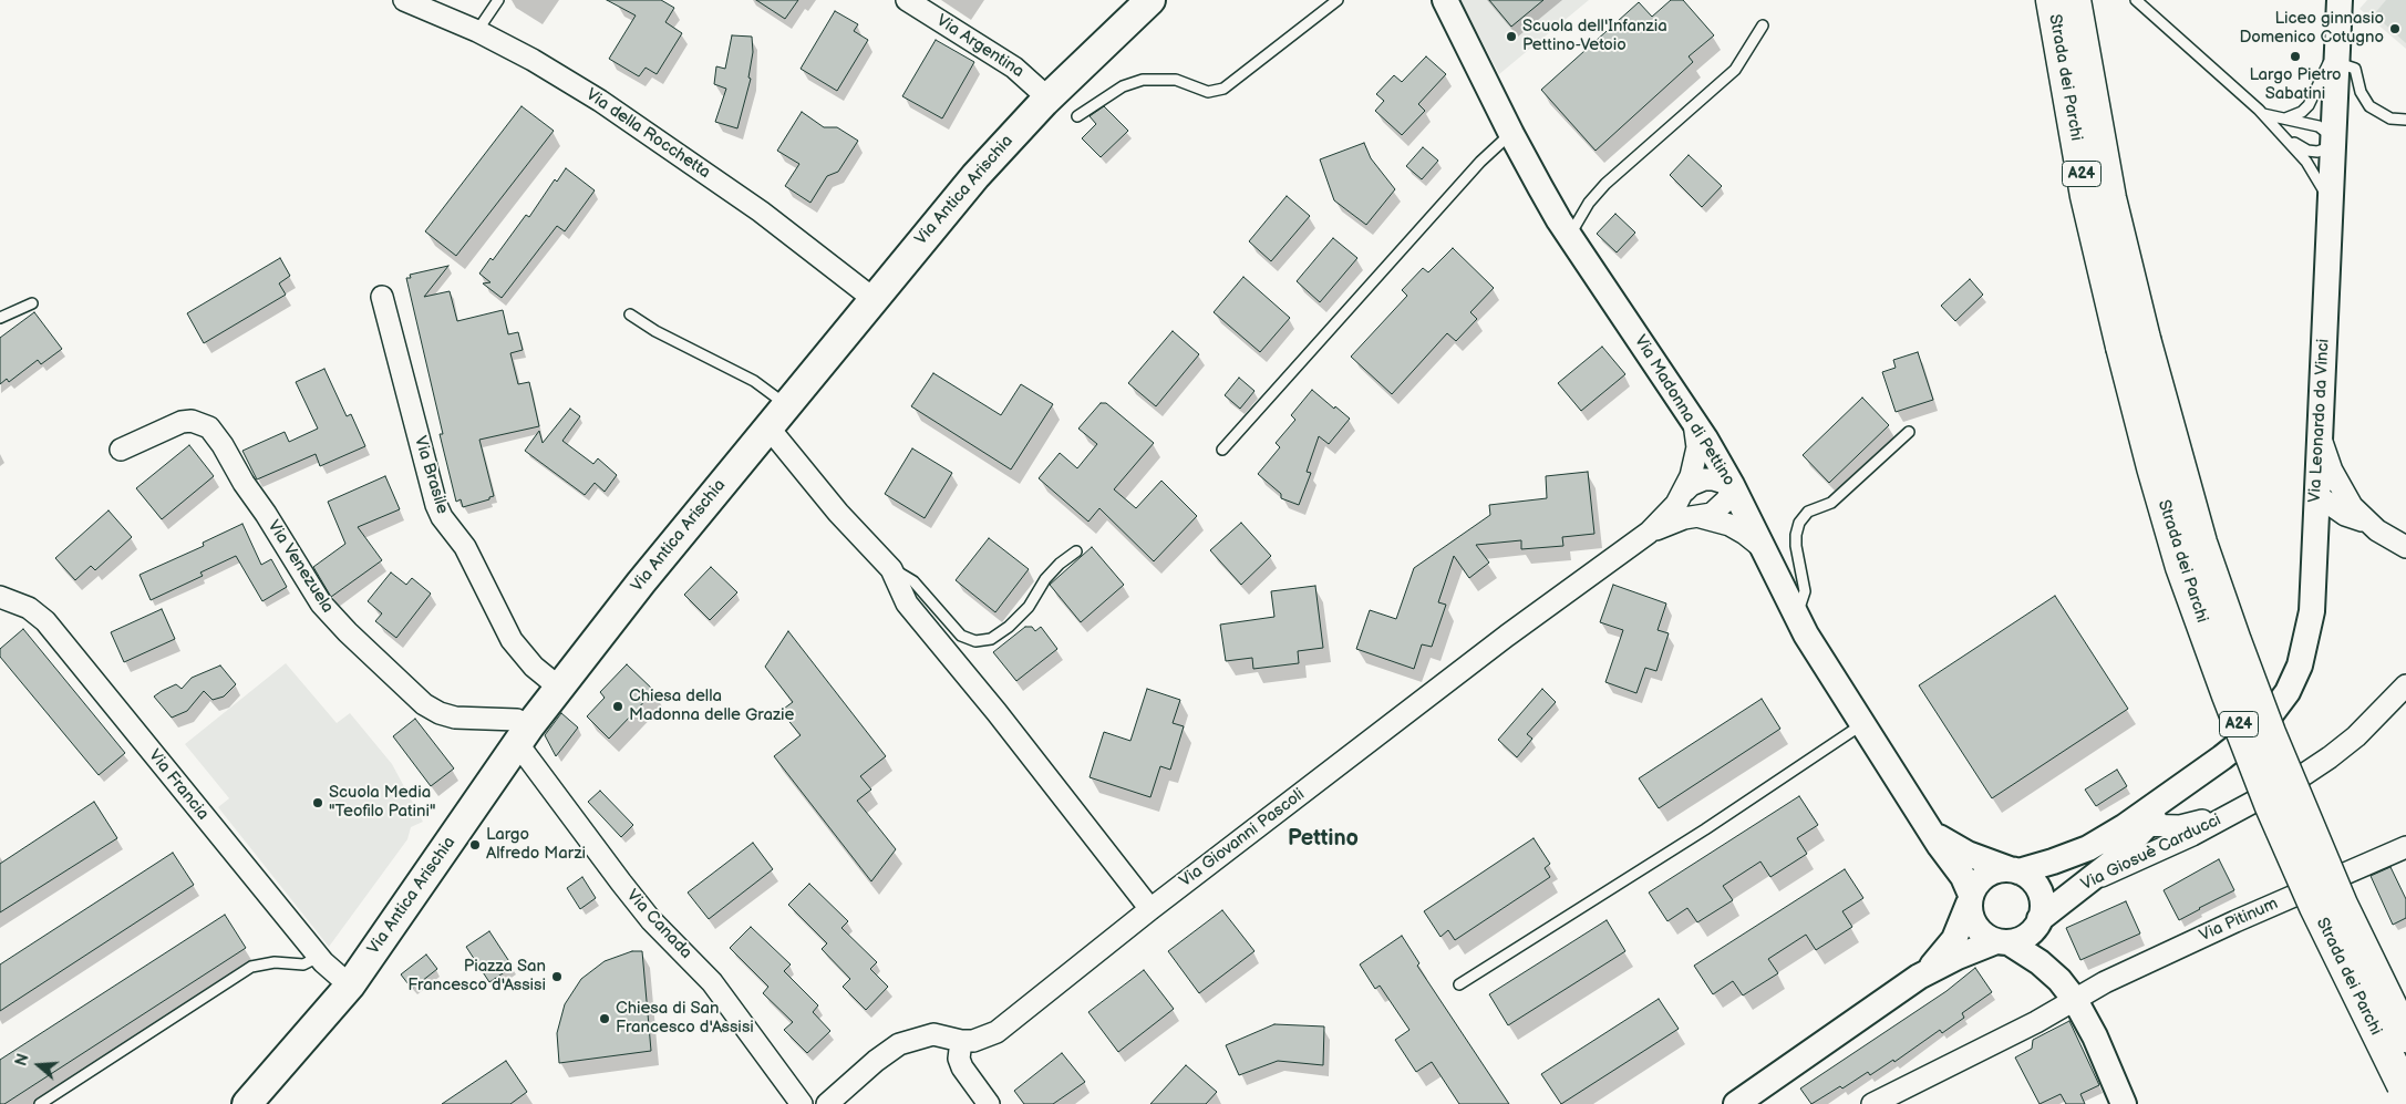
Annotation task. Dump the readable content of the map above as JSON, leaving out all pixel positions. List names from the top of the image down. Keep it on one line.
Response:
{"streets":{"highway":["Strada dei Parchi","A24"],"main road":["Via Antica Arischia"],"street":["Via Argentina","Via della Rocchetta","Via Madonna di Pettino","Via Leonardo da Vinci","Via Brasile","Via Venezuela","Via Francia","Via Giovanni Pascoli","Via Giosuè Carducci","Via Pitinum","Via Canada"]},"crossings":[["Via Argentina","Via Antica Arischia"],["Via della Rocchetta","Via Antica Arischia"],["Via Antica Arischia","Via Brasile"],["Via Antica Arischia","Via Venezuela"],["Via Antica Arischia","Via Francia"],["Via Antica Arischia","Via Canada"],["Via Madonna di Pettino","Via Giovanni Pascoli"],["Via Leonardo da Vinci","Via Giosuè Carducci"],["Via Venezuela","Via Canada"]],"districts":["Pettino"],"places":["Liceo ginnasio Domenico Cotugno","Scuola dell'Infanzia Pettino-Vetoio","Largo Pietro Sabatini","Chiesa della Madonna delle Grazie","Scuola Media \"Teofilo Patini\"","Largo Alfredo Marzi","Piazza San Francesco d'Assisi","Chiesa di San Francesco d'Assisi"],"north":"left"}
